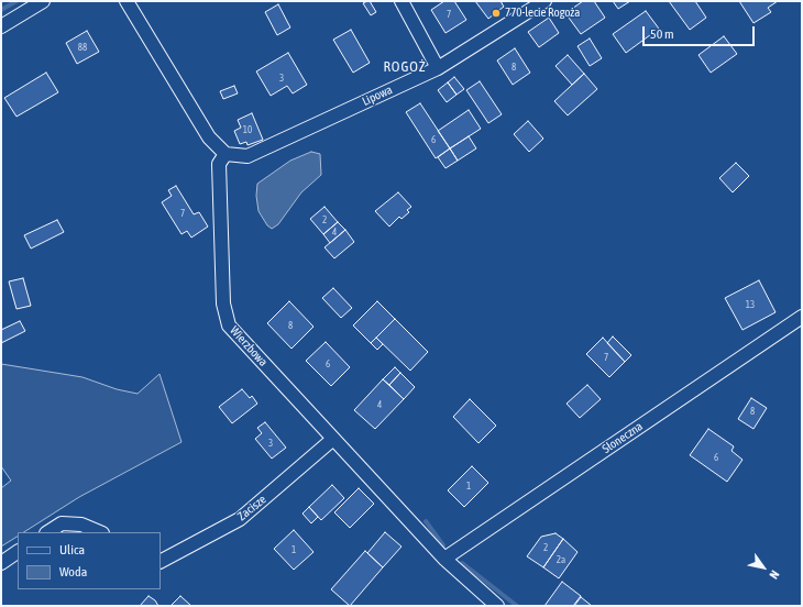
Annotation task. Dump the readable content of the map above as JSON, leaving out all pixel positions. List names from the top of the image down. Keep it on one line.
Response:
{"streets":{"street":["Lipowa","Wierzbowa","Słoneczna","Zacisze"]},"crossings":[["Lipowa","Wierzbowa"],["Wierzbowa","Słoneczna"],["Wierzbowa","Zacisze"]],"districts":["ROGOŻ"],"places":["770-lecie Rogoża"],"house_numbers":["7","88","8","3","10","6","7","2","4","13","8","7","6","4","8","3","6","1","2","1","2a"],"legend":["Ulica","Woda"],"scale_bar":"50 m","north":"bottom right"}
